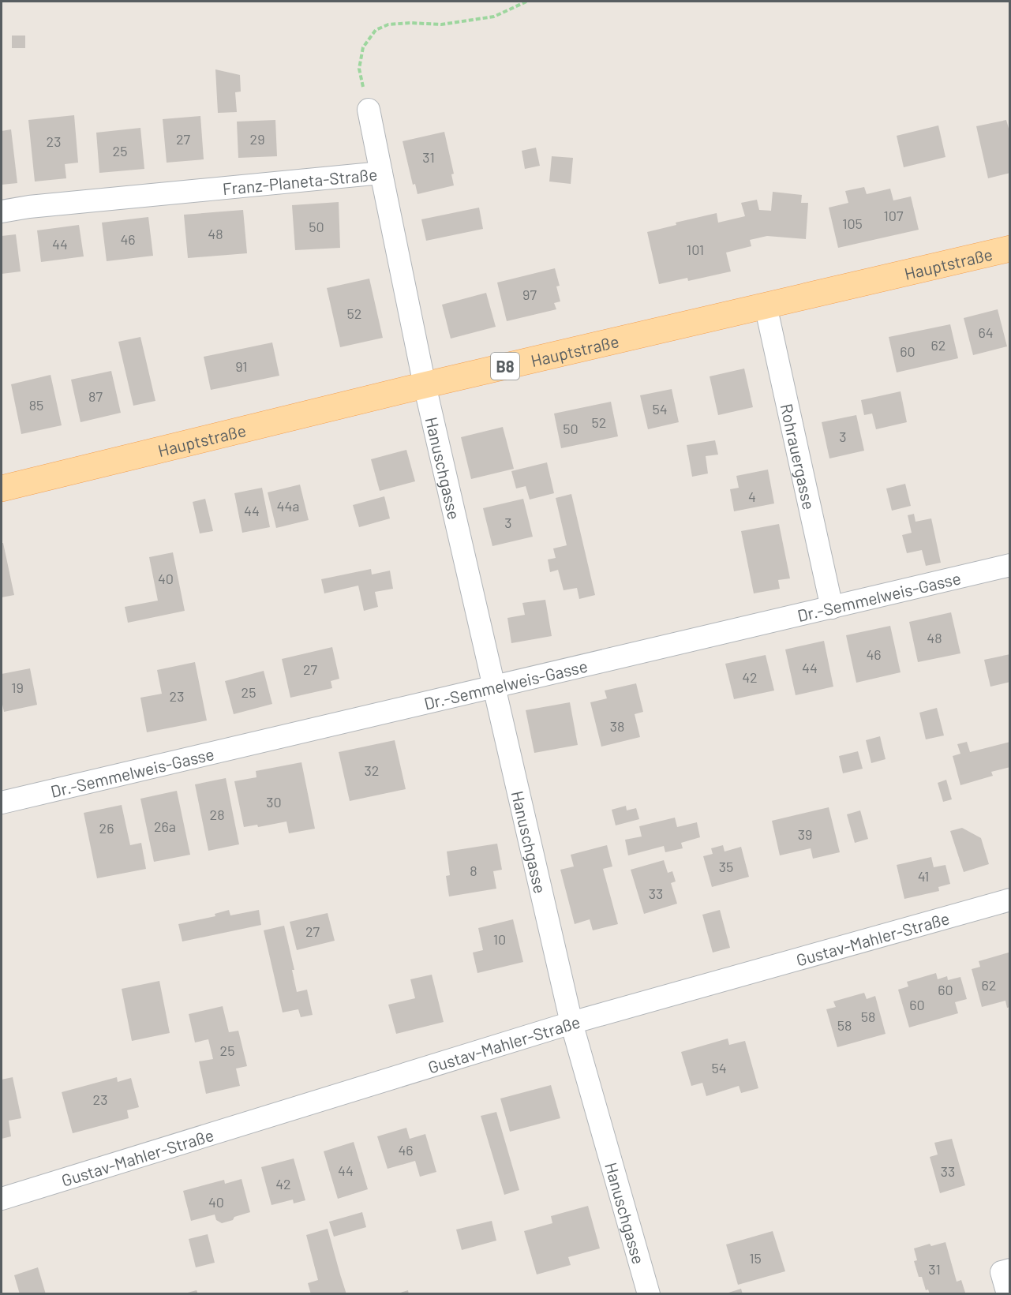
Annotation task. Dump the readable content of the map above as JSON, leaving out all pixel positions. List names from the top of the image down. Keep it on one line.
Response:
{"streets":{"main road":["Hauptstraße","B8"],"street":["Franz-Planeta-Straße","Rohrauergasse","Hanuschgasse","Dr.-Semmelweis-Gasse","Gustav-Mahler-Straße"]},"crossings":[["Franz-Planeta-Straße","Hauptstraße"],["Franz-Planeta-Straße","Hanuschgasse"],["Hauptstraße","Rohrauergasse"],["Hauptstraße","Hanuschgasse"],["Rohrauergasse","Dr.-Semmelweis-Gasse"],["Hanuschgasse","Dr.-Semmelweis-Gasse"],["Hanuschgasse","Gustav-Mahler-Straße"]],"house_numbers":["27","29","23","25","31","107","105","50","48","46","44","101","97","52","64","62","60","91","87","85","54","52","50","3","4","44a","44","3","40","48","46","44","27","42","19","25","23","38","32","30","28","26a","26","39","35","8","41","33","27","10","62","60","60","58","58","25","54","23","46","44","33","42","40","15","31"]}
